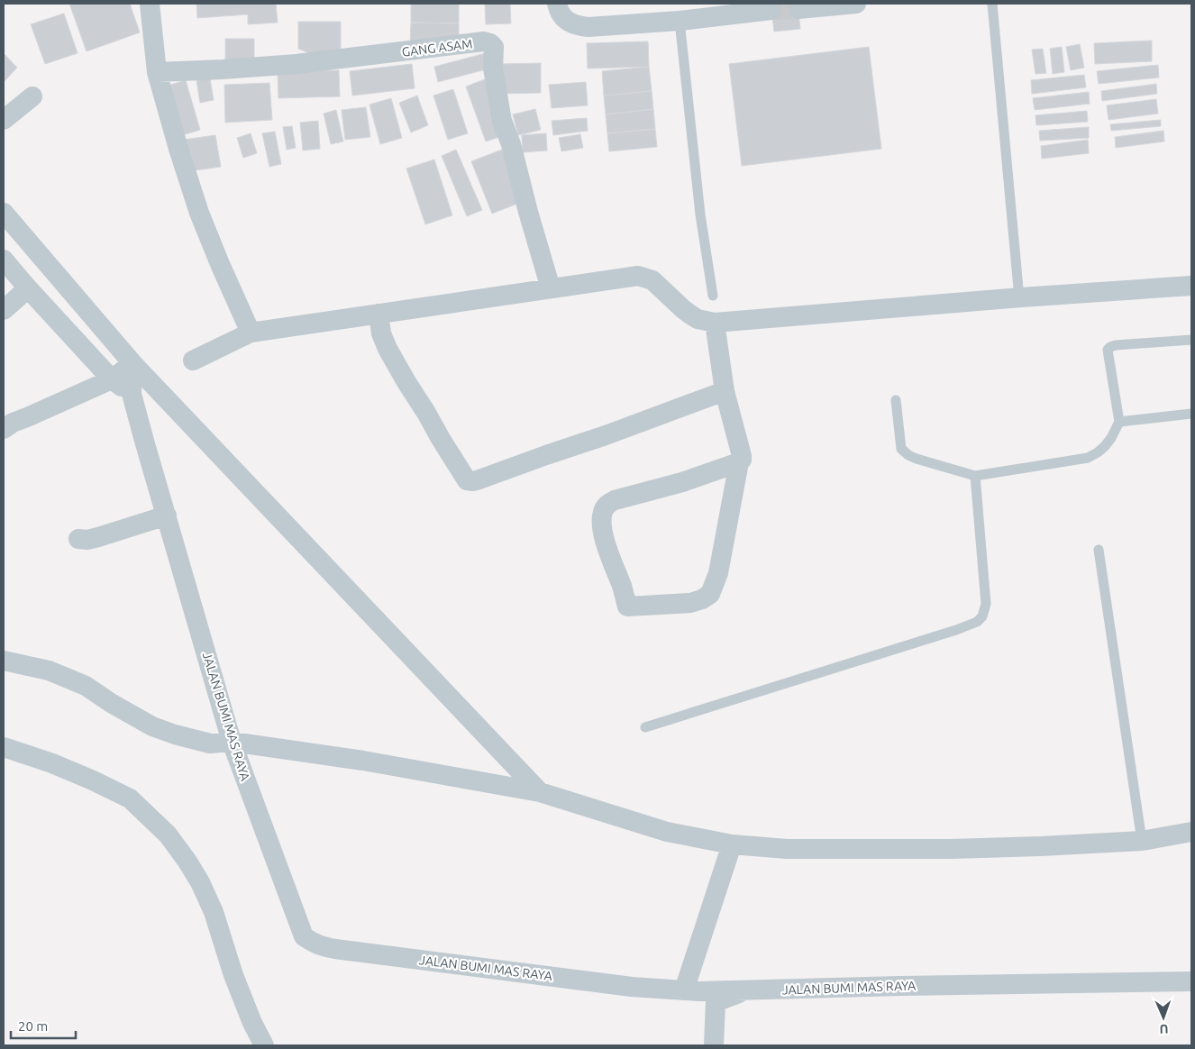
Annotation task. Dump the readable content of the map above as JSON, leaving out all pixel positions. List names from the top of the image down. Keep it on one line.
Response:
{"streets":{"street":["GANG ASAM","JALAN BUMI MAS RAYA"]},"scale_bar":"20 m","north":"bottom"}
